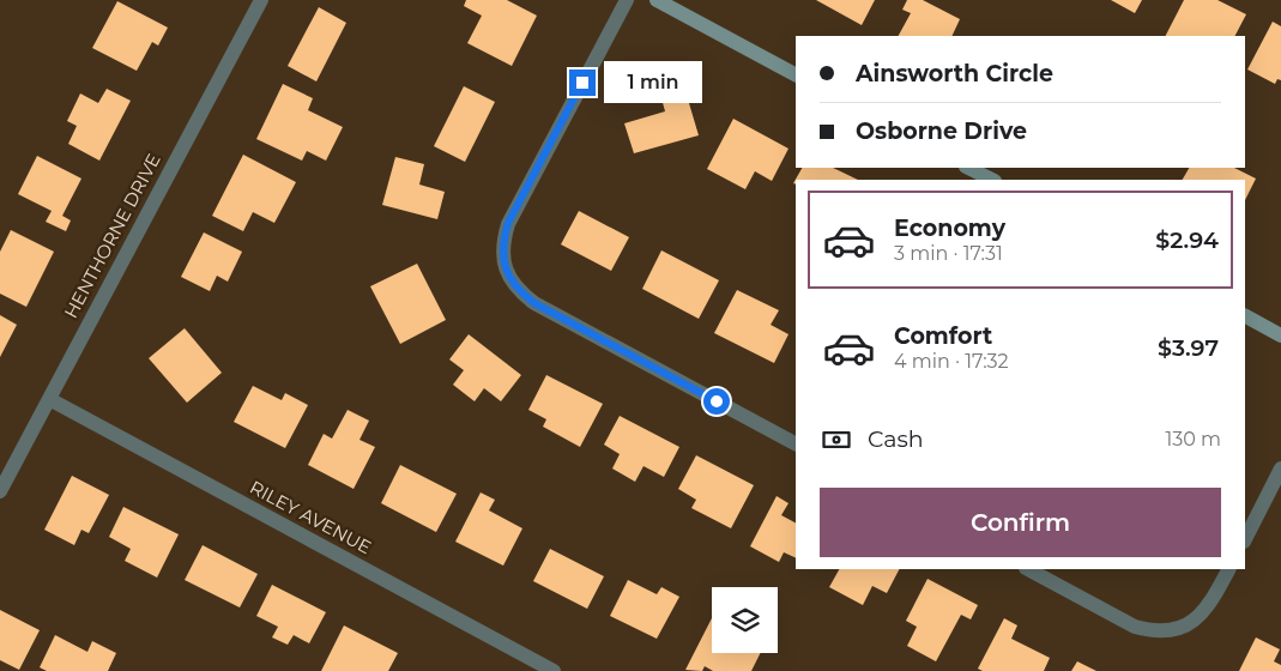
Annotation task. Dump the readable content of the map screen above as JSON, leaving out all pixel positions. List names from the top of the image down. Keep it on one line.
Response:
{"streets":{"street":["HENTHORNE DRIVE","RILEY AVENUE"]},"crossings":[["HENTHORNE DRIVE","RILEY AVENUE"]],"page":{"banner":["Ainsworth Circle","Osborne Drive"],"bubble":"1 min","list":[{"name":"Economy","note":"3 min · 17:31","value":"$2.94"},{"name":"Comfort","note":"4 min · 17:32","value":"$3.97"}],"pay":["Cash","130 m"],"buttons":"Confirm"}}
